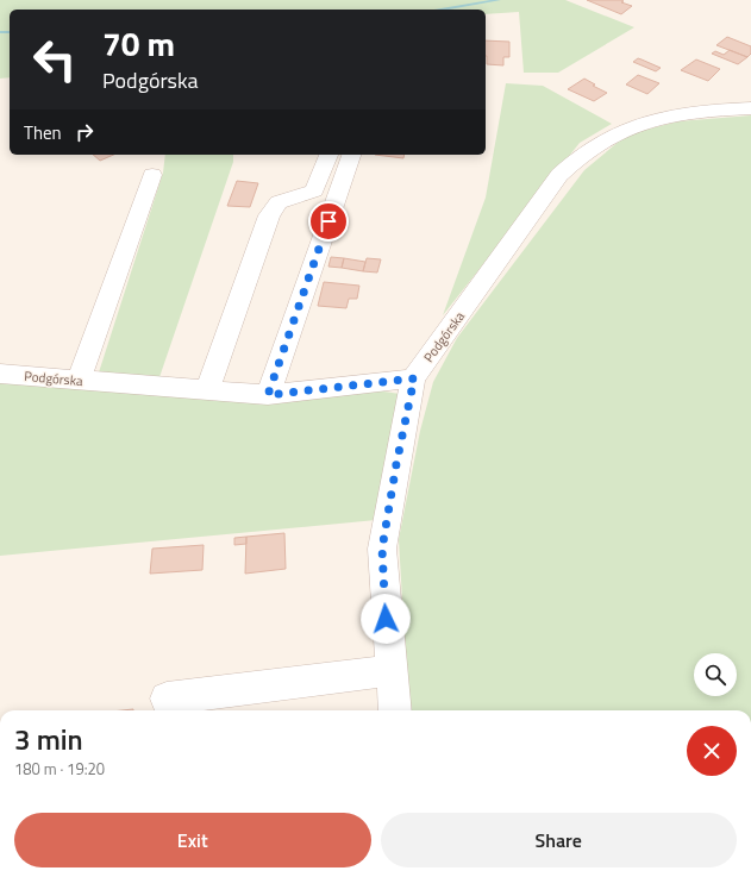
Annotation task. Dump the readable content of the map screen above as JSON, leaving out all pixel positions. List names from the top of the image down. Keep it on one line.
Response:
{"streets":{"street":["Podgórska"]},"page":{"turn":["70 m","Podgórska"],"then":"Then","heading":["3 min","180 m · 19:20"],"buttons":["Exit","Share"]}}
